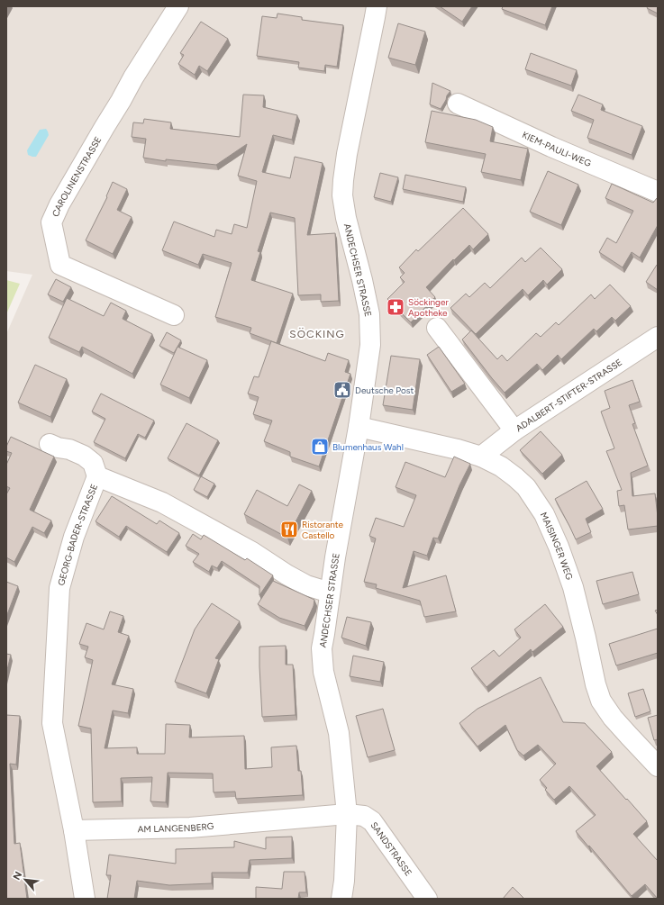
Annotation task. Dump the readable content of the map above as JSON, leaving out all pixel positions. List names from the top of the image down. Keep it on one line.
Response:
{"streets":{"street":["KIEM-PAULI-WEG","CAROLINENSTRASSE","ANDECHSER STRASSE","ADALBERT-STIFTER-STRASSE","GEORG-BADER-STRASSE","MAISINGER WEG","AM LANGENBERG","SANDSTRASSE"]},"crossings":[["ANDECHSER STRASSE","GEORG-BADER-STRASSE"],["ANDECHSER STRASSE","MAISINGER WEG"],["ANDECHSER STRASSE","AM LANGENBERG"],["ANDECHSER STRASSE","SANDSTRASSE"],["ADALBERT-STIFTER-STRASSE","MAISINGER WEG"],["GEORG-BADER-STRASSE","AM LANGENBERG"],["AM LANGENBERG","SANDSTRASSE"]],"districts":["SÖCKING"],"places":{"pharmacy":["Söckinger Apotheke"],"public building":["Deutsche Post"],"shop":["Blumenhaus Wahl"],"restaurant":["Ristorante Castello"]},"north":"top left"}
